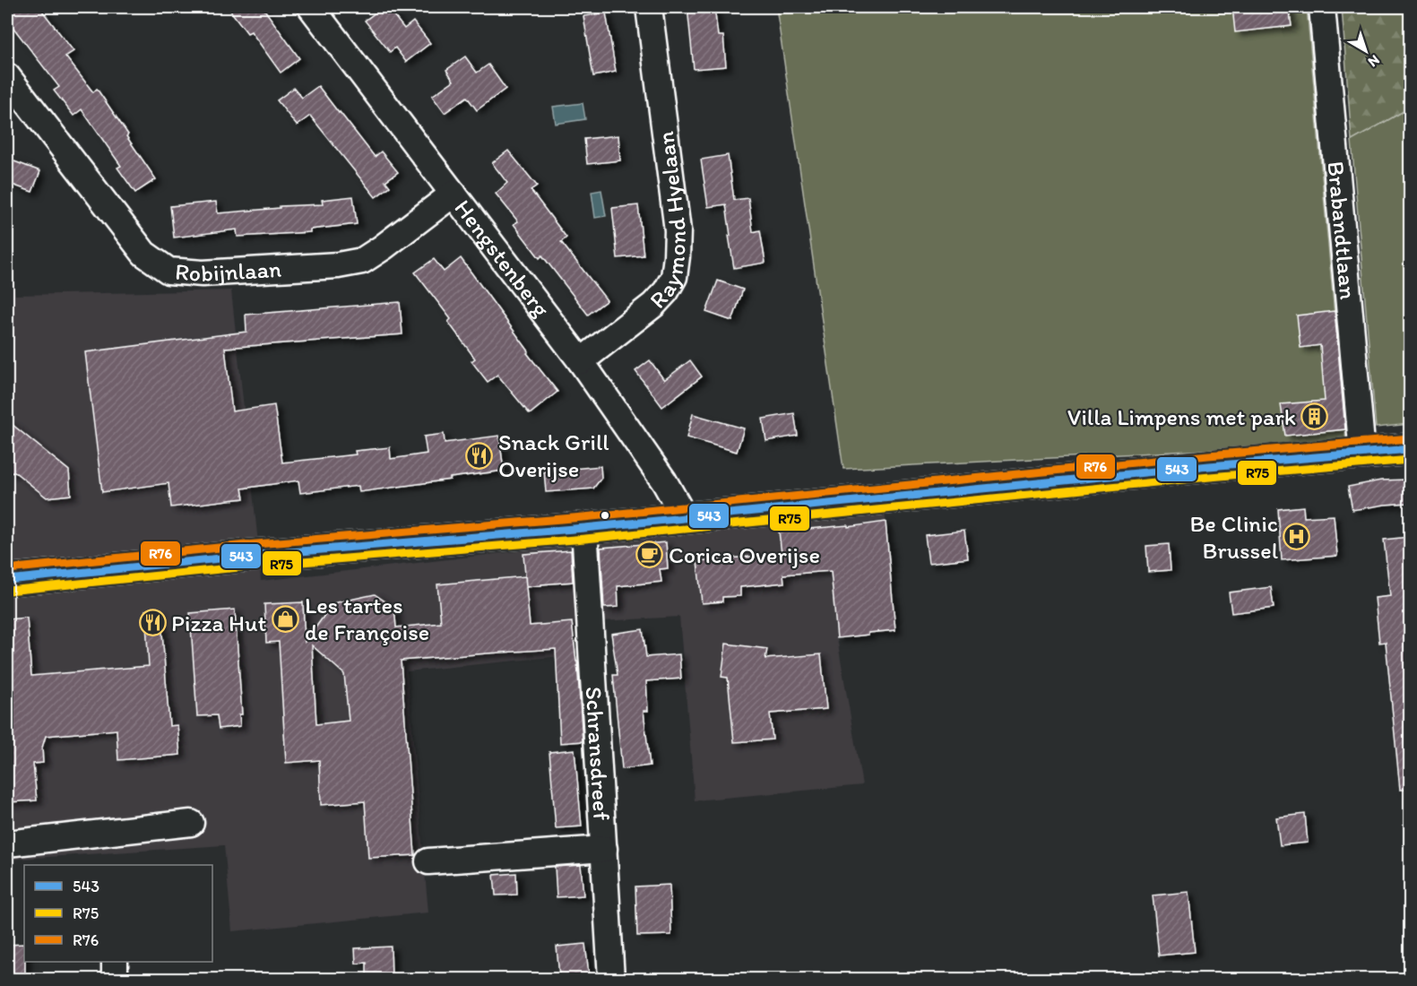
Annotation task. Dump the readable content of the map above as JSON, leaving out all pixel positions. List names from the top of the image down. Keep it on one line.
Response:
{"streets":{"street":["Raymond Hyelaan","Brabandtlaan","Hengstenberg","Robijnlaan","Schransdreef"]},"crossings":[["Raymond Hyelaan","Hengstenberg"],["Hengstenberg","Robijnlaan"]],"places":{"building":["Villa Limpens met park"],"restaurant":["Snack Grill Overijse","Pizza Hut"],"hospital":["Be Clinic Brussel"],"cafe":["Corica Overijse"],"shop":["Les tartes de Françoise"]},"lines":["transit line R76","transit line 543","transit line R75"],"legend":["543","R75","R76"],"north":"bottom right"}
